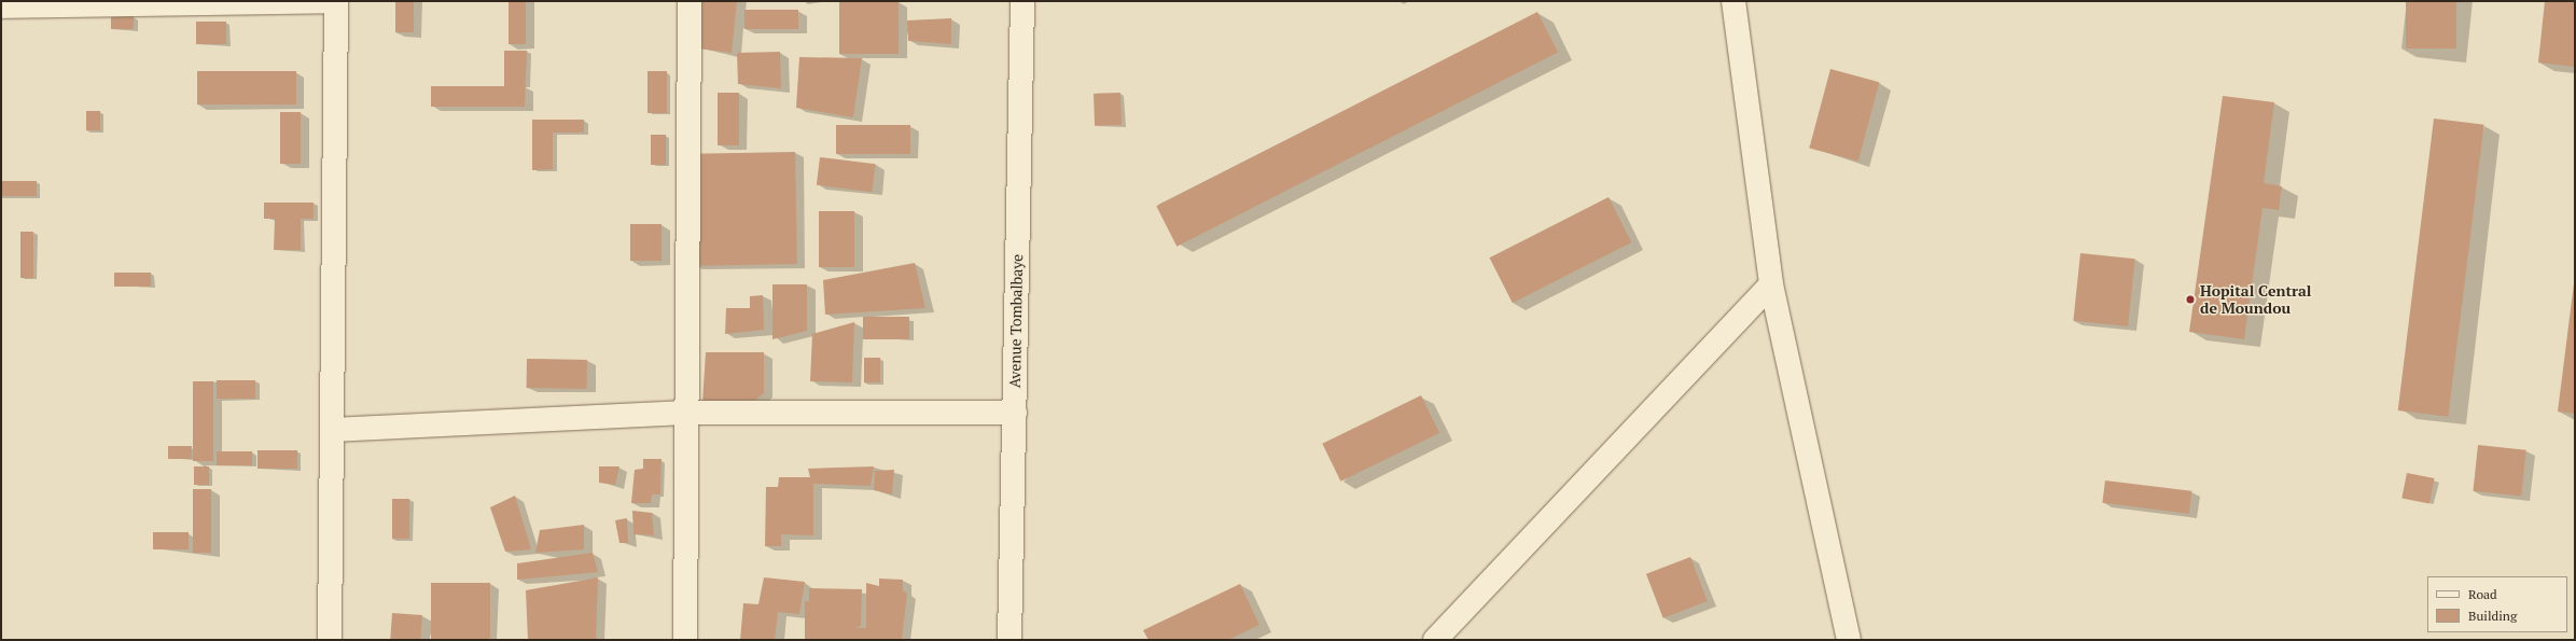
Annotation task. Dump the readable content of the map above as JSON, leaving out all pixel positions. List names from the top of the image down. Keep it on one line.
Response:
{"streets":{"street":["Avenue Tombalbaye"]},"places":["Hopital Central de Moundou"],"legend":["Road","Building"]}
